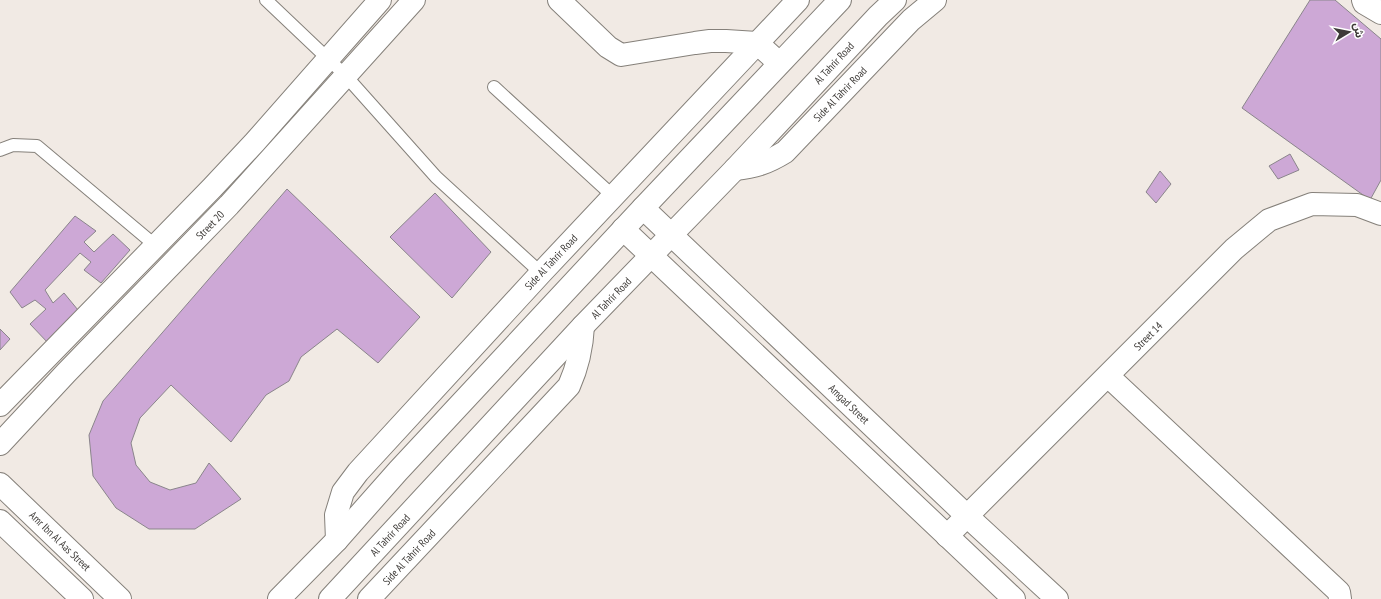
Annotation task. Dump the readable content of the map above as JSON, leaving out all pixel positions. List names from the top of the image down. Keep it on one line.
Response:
{"streets":{"street":["Al Tahrir Road","Side Al Tahrir Road","Street 20","Street 14","Amgad Street","Amr Ibn Al Aas Street"]},"crossings":[["Al Tahrir Road","Side Al Tahrir Road"],["Al Tahrir Road","Amgad Street"],["Street 14","Amgad Street"]],"north":"right"}
